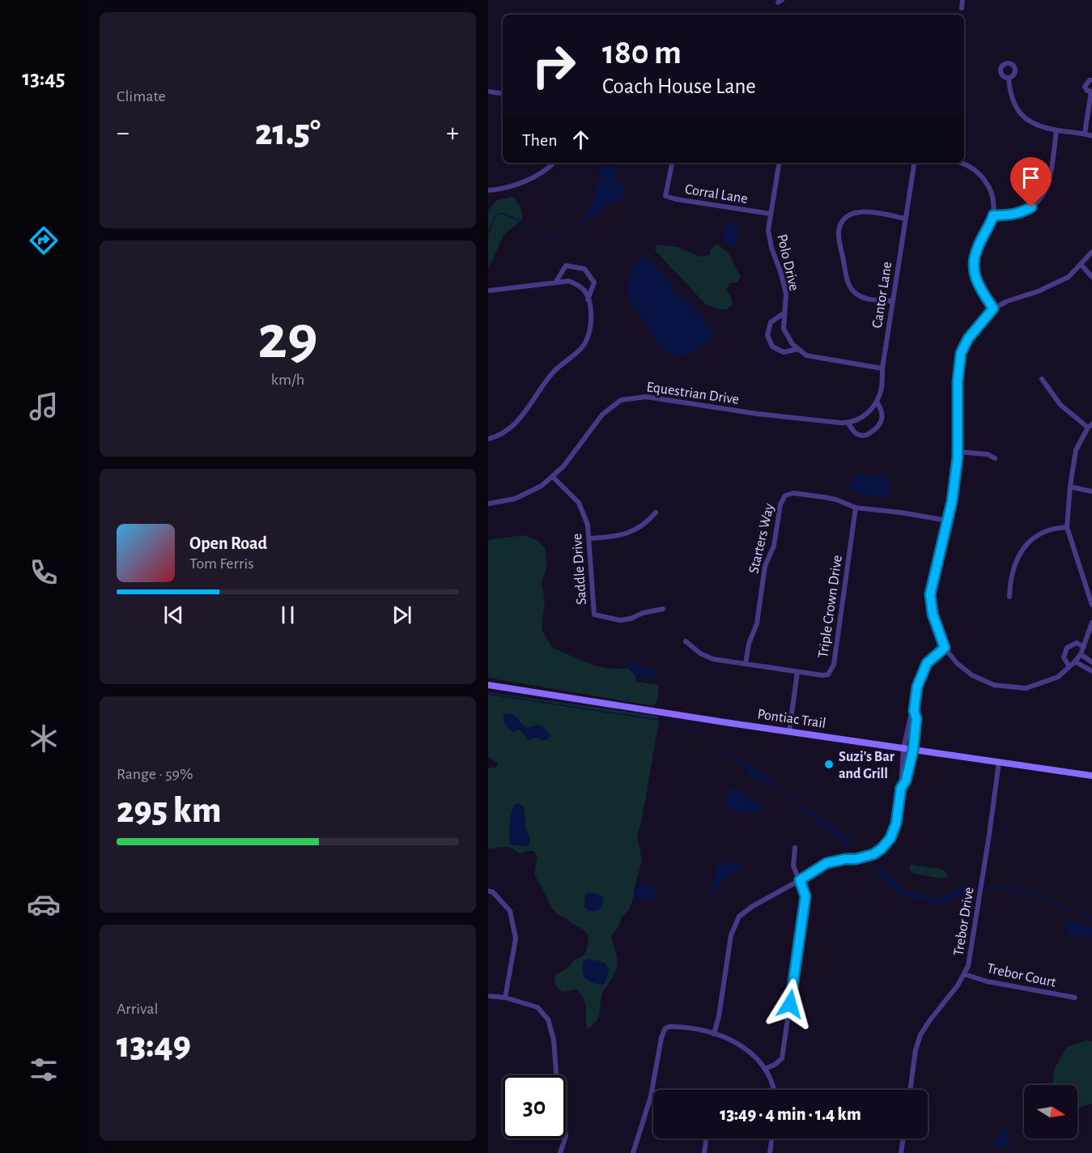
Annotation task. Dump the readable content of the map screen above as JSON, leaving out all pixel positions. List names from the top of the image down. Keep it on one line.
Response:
{"streets":{"main road":["Pontiac Trail"],"street":["Corral Lane","Polo Drive","Cantor Lane","Equestrian Drive","Starters Way","Saddle Drive","Triple Crown Drive","Trebor Drive","Trebor Court"]},"crossings":[["Corral Lane","Polo Drive"],["Polo Drive","Cantor Lane"],["Cantor Lane","Equestrian Drive"],["Equestrian Drive","Saddle Drive"],["Starters Way","Triple Crown Drive"],["Pontiac Trail","Trebor Drive"],["Trebor Drive","Trebor Court"]],"places":["Suzi's Bar and Grill"],"north":"right","page":{"tabs":"13:45","tile":["Climate",["29","km/h"],["Range · 59%","295 km"],["Arrival","13:49"]],"turn":["180 m","Coach House Lane"],"heat":["−","21.5°","+"],"then":"Then","song":["Open Road","Tom Ferris"],"limit":"30","trip":"13:49 · 4 min · 1.4 km"}}
